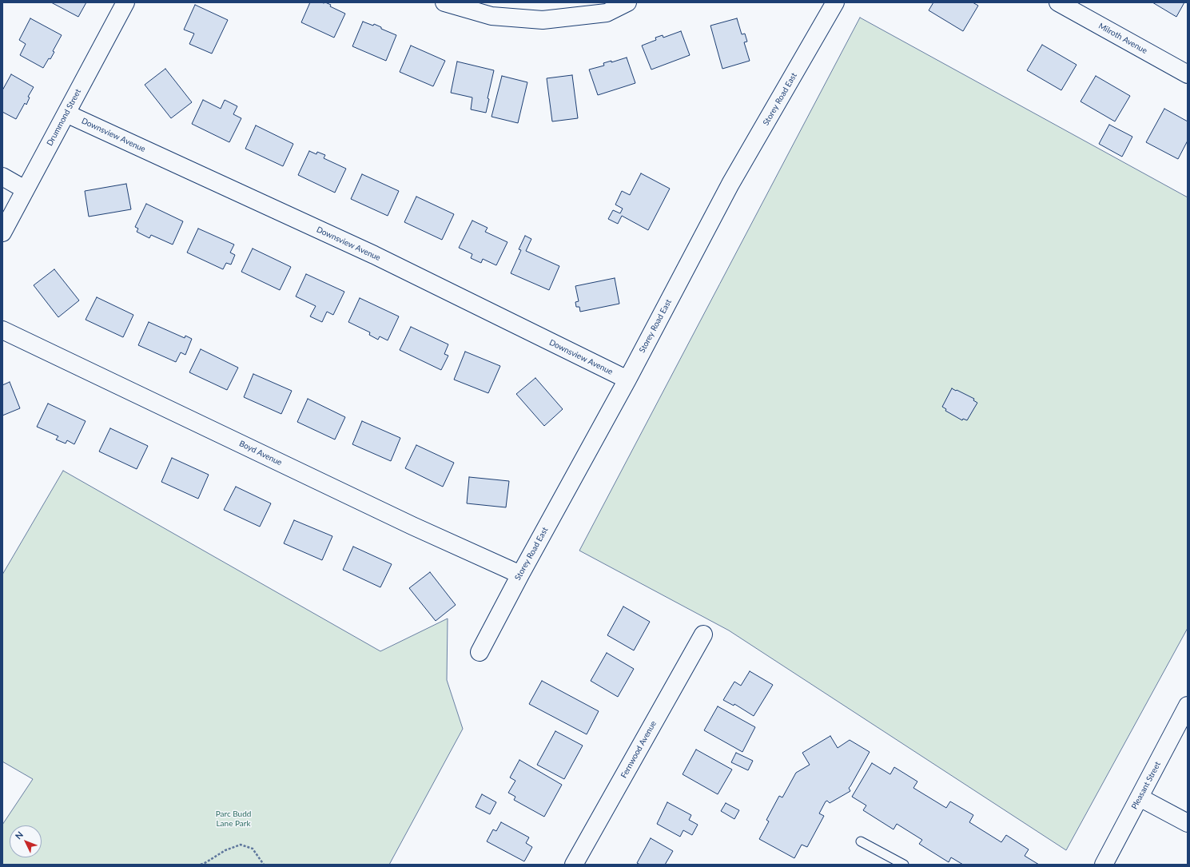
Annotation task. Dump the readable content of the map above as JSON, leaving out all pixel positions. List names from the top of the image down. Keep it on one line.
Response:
{"streets":{"street":["Milroth Avenue","Storey Road East","Drummond Street","Downsview Avenue","Boyd Avenue","Fernwood Avenue","Pleasant Street"]},"crossings":[["Storey Road East","Downsview Avenue"],["Storey Road East","Boyd Avenue"],["Drummond Street","Downsview Avenue"]],"parks":["Parc Budd Lane Park"],"north":"top left"}
